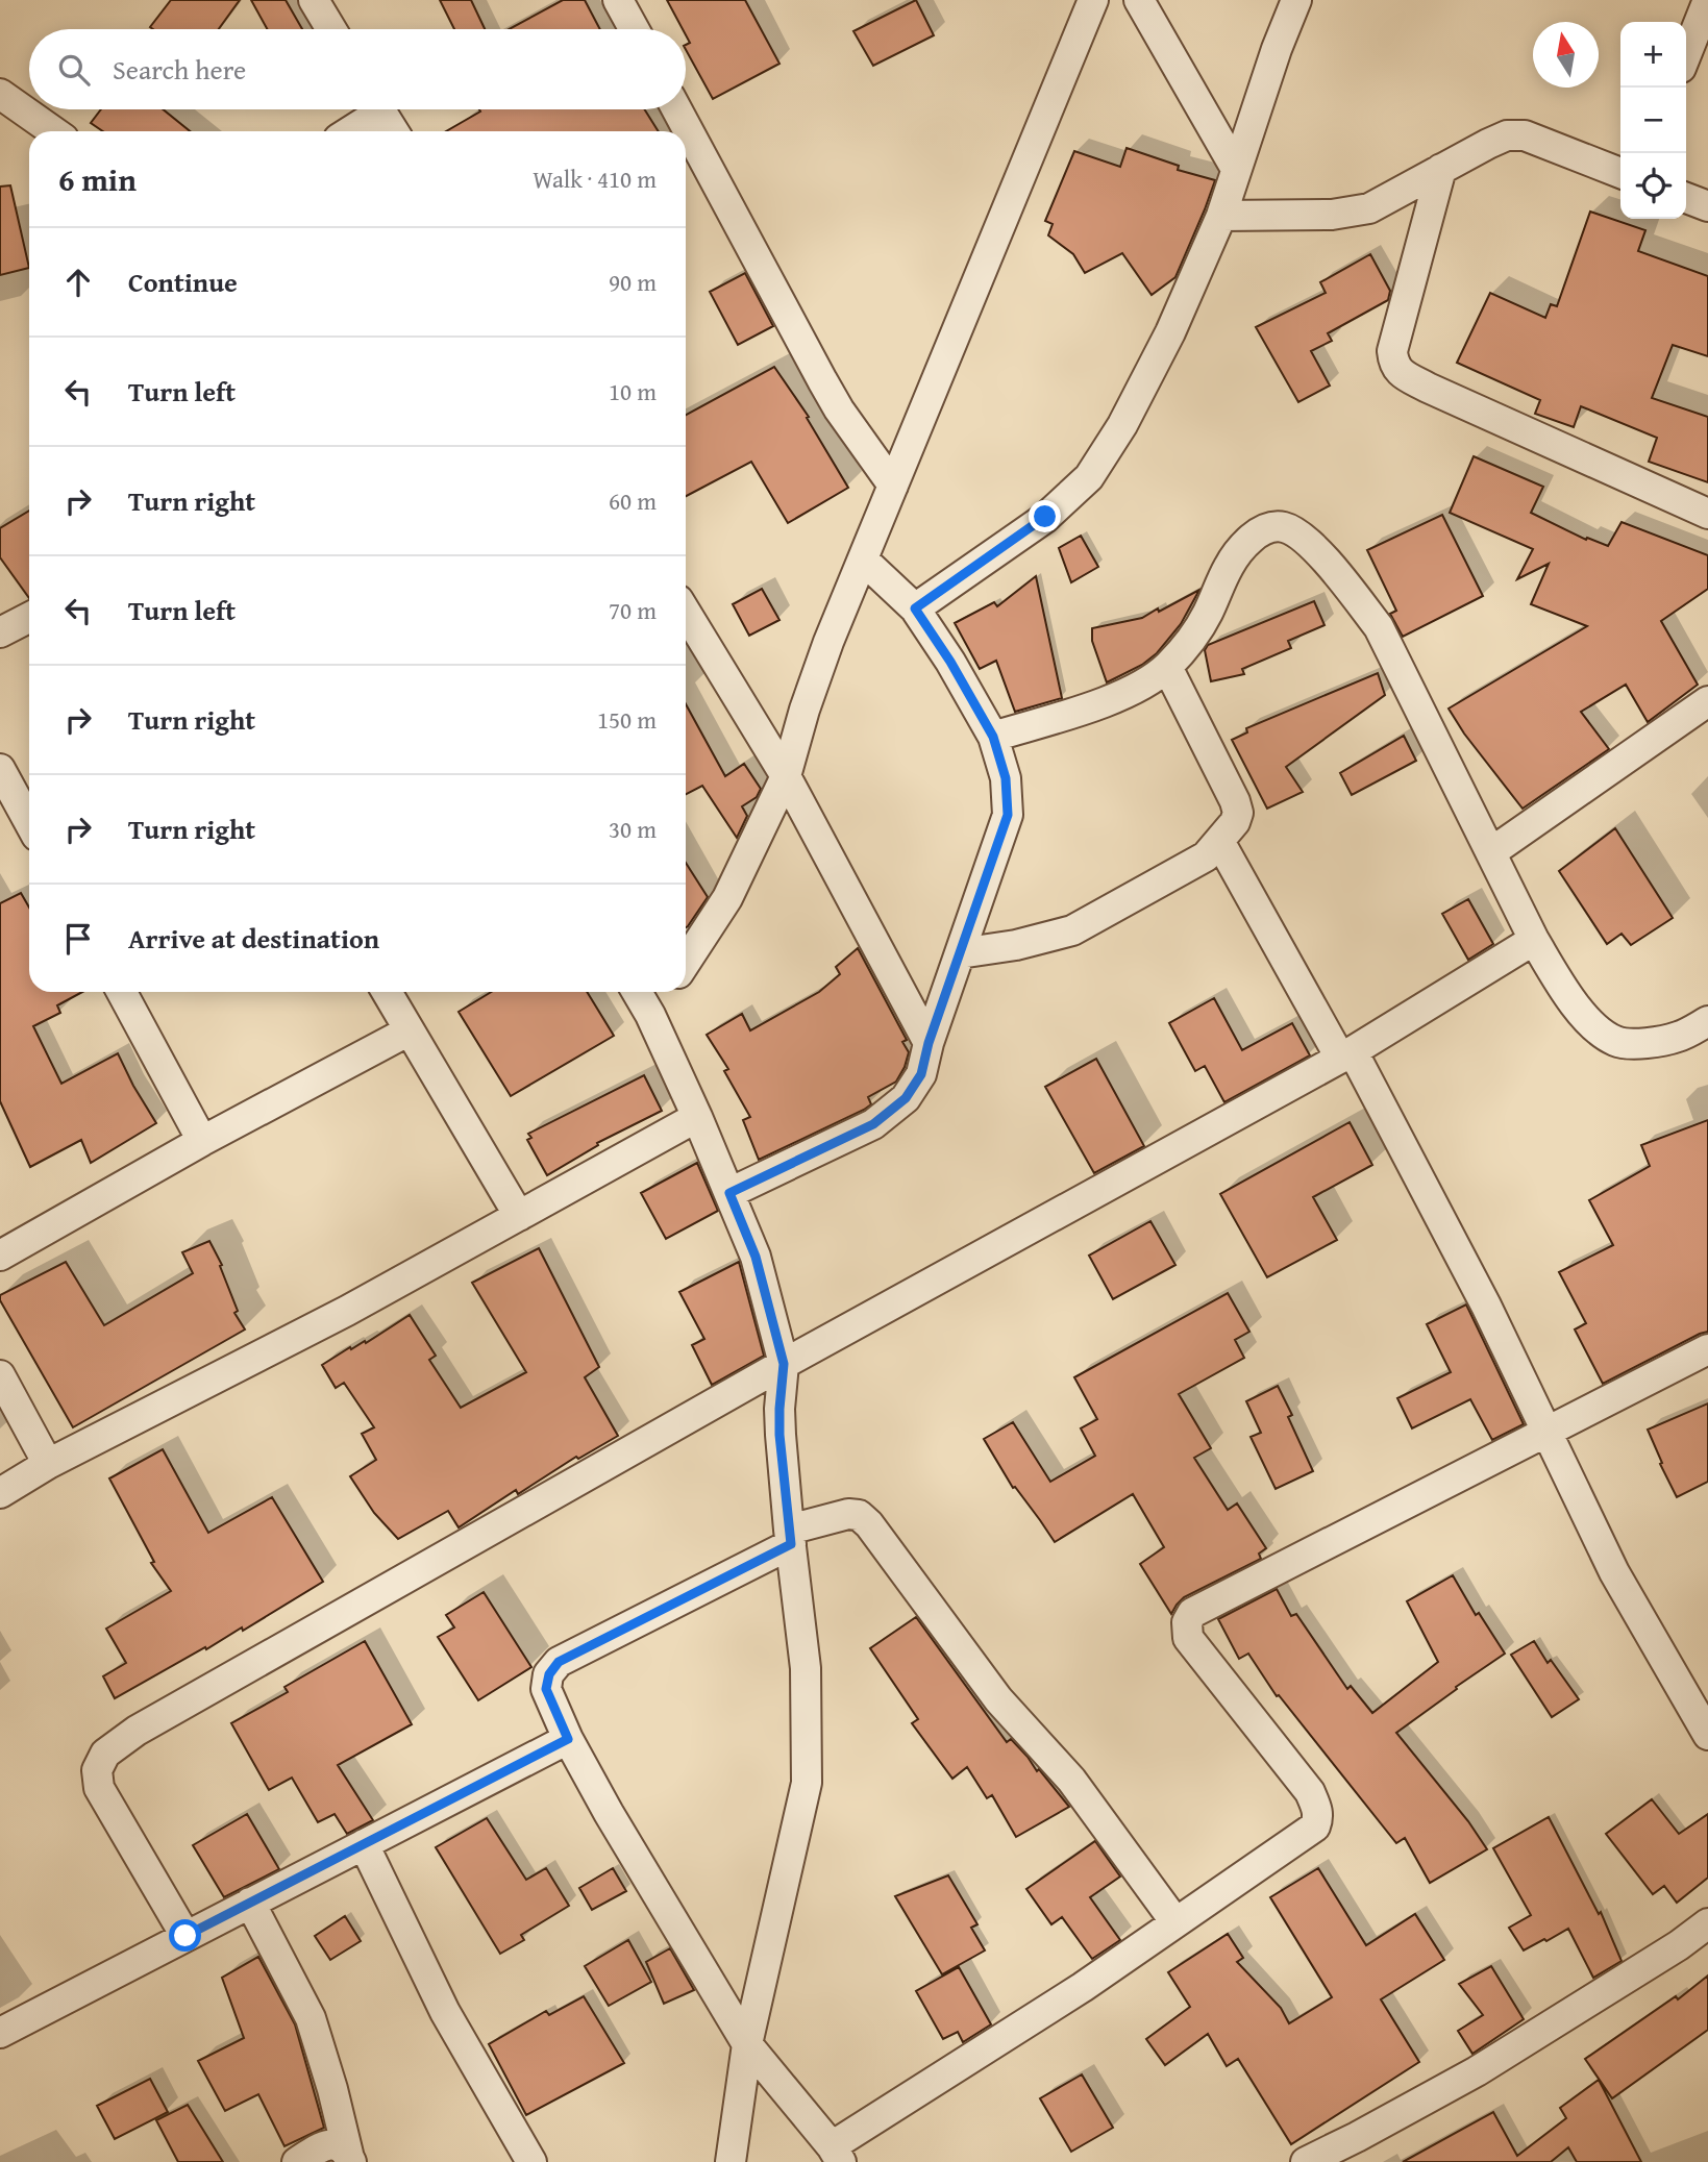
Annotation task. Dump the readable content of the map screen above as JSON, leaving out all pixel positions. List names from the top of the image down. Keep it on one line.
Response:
{"north":"top","page":{"map_buttons":["+","−"],"search":"Search here","heading":["6 min","Walk · 410 m"],"list":[["Continue","90 m"],["Turn left","10 m"],["Turn right","60 m"],["Turn left","70 m"],["Turn right","150 m"],["Turn right","30 m"],"Arrive at destination"]}}
